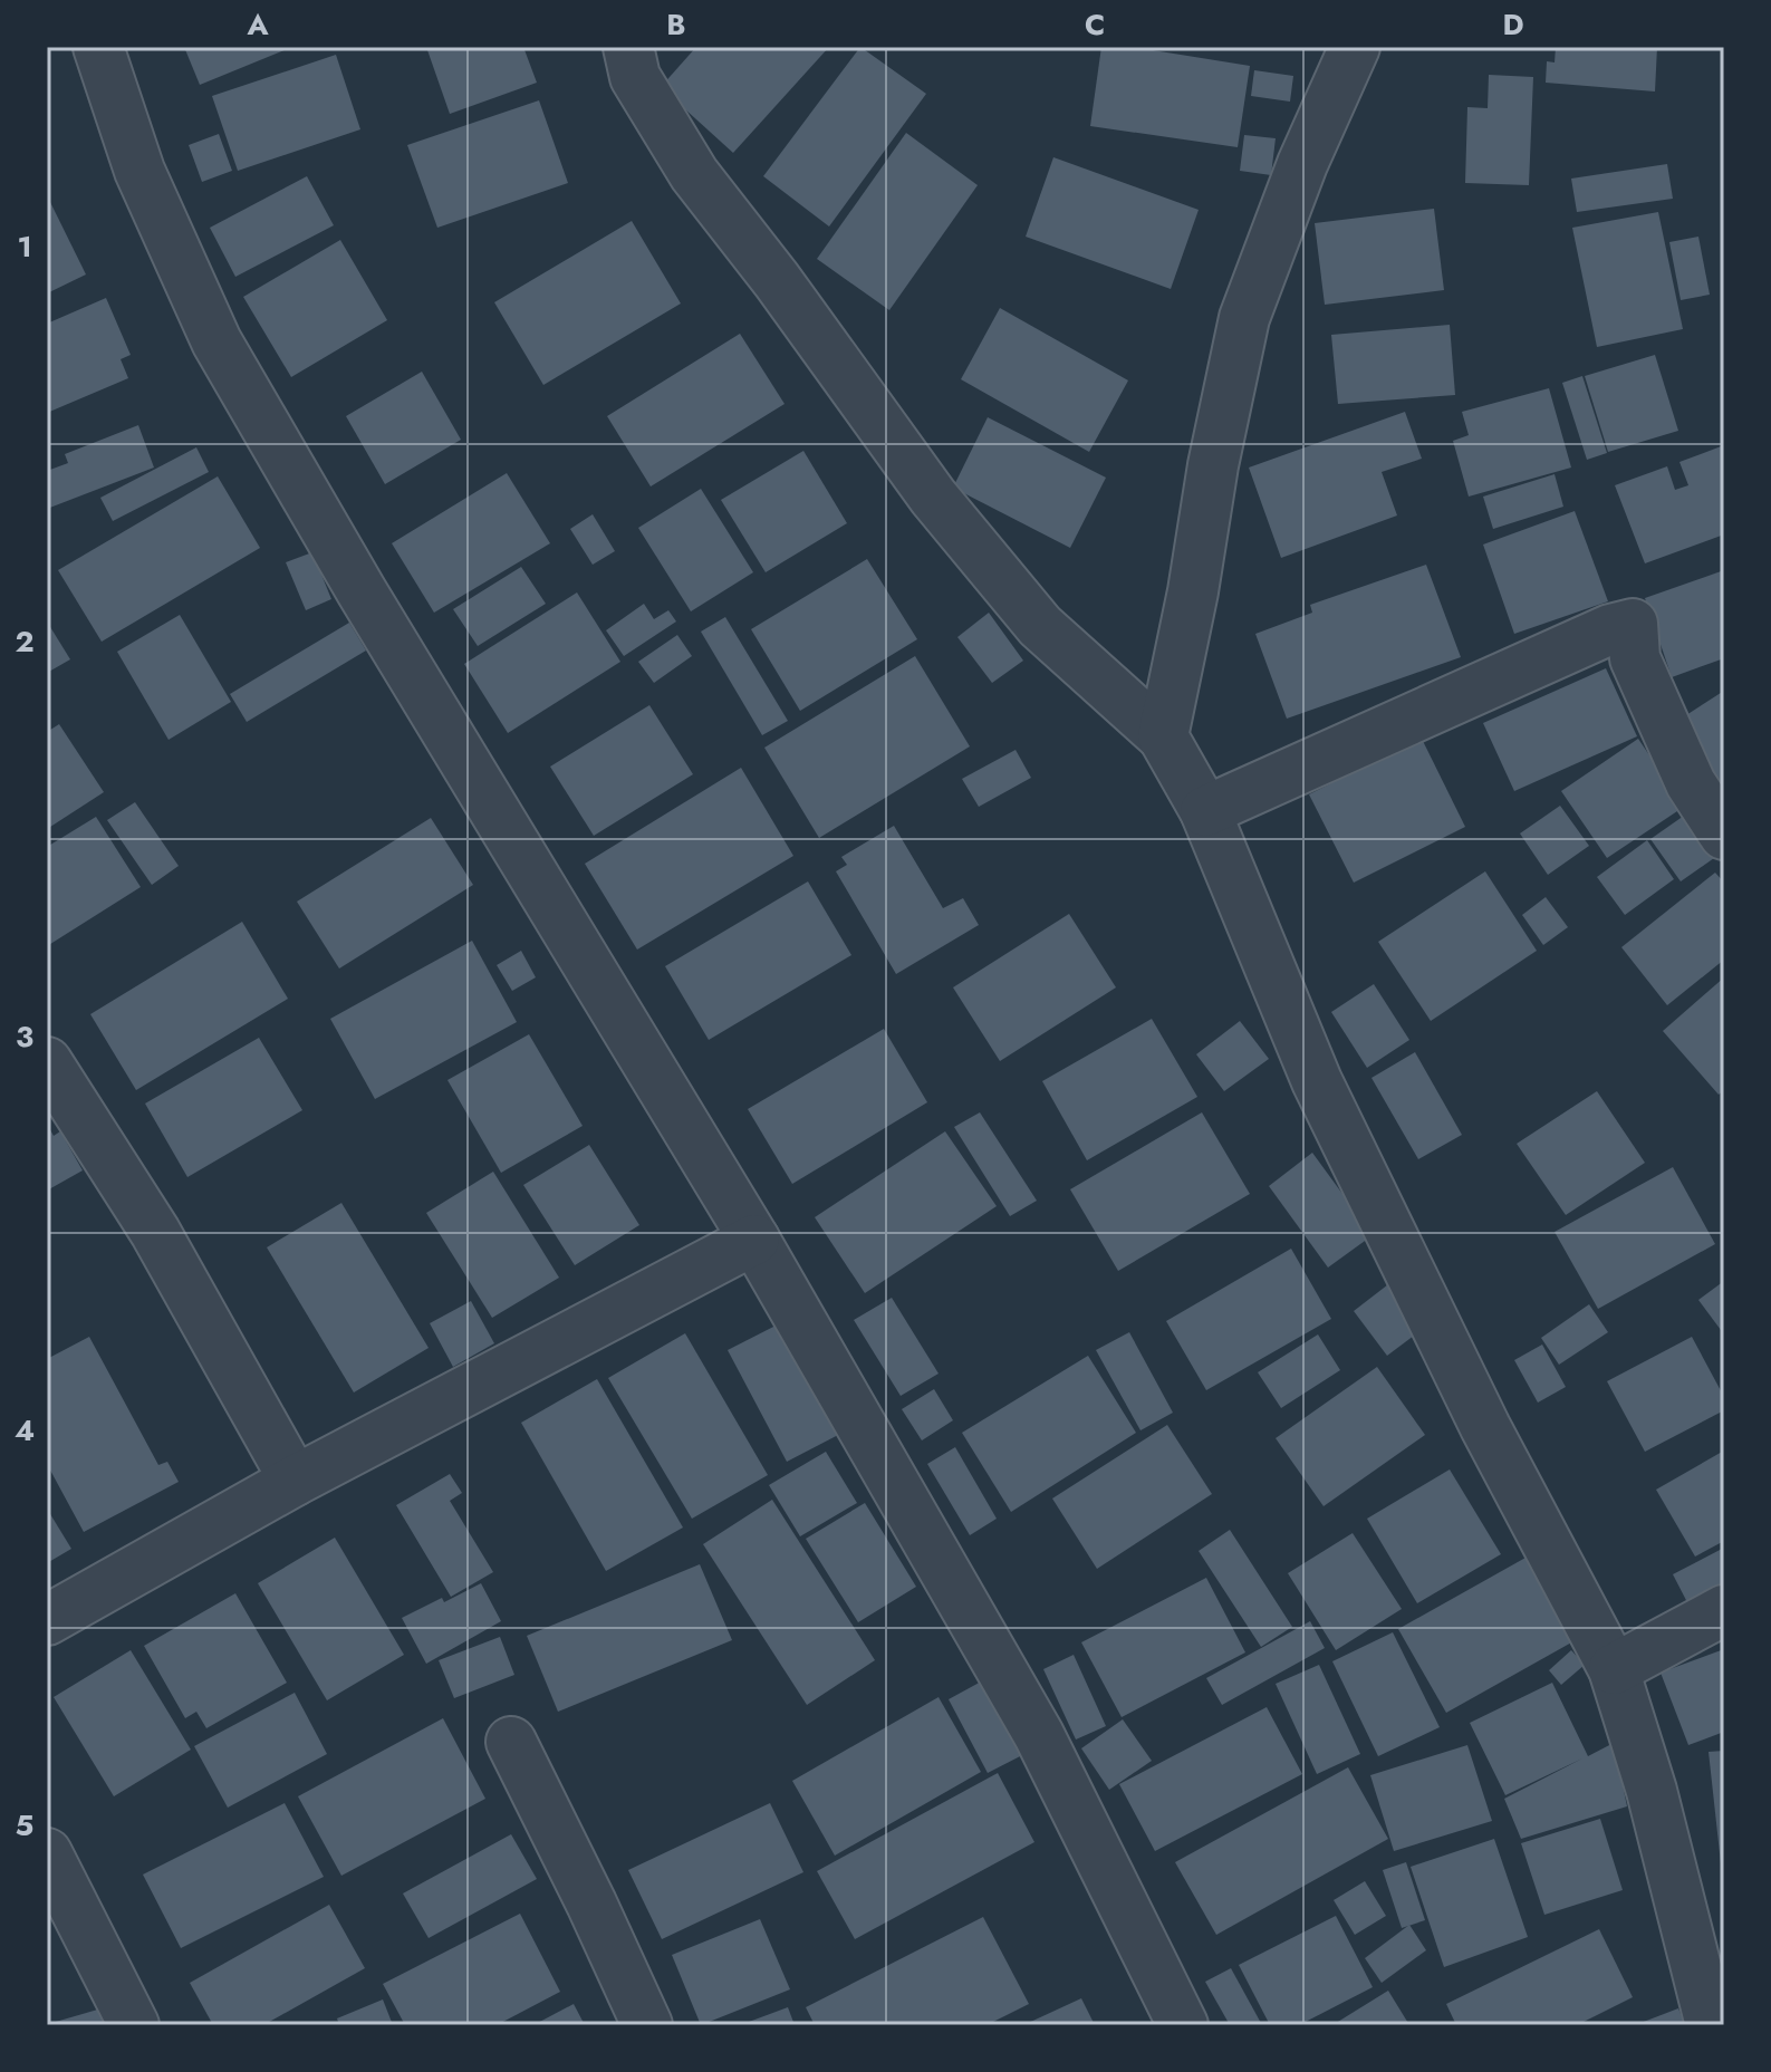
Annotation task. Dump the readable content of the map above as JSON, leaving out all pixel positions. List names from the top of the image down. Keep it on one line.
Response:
{"grid":{"columns":["A","B","C","D"],"rows":["1","2","3","4","5"]}}
